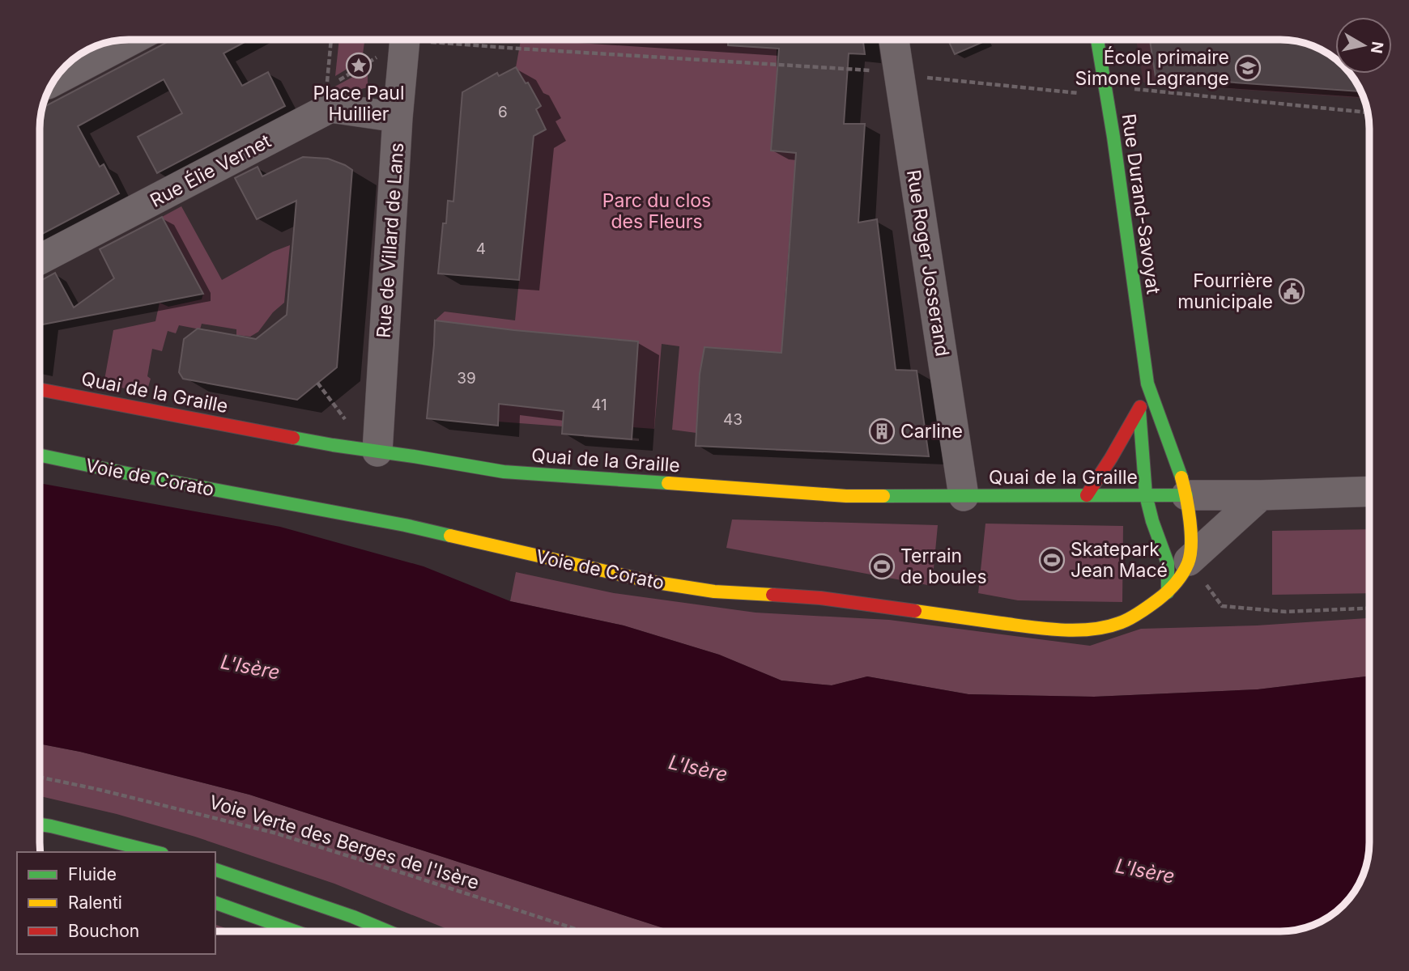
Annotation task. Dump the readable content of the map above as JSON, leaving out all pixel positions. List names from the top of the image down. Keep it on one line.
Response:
{"streets":{"main road":["Rue Durand-Savoyat","Quai de la Graille","Voie de Corato"],"street":["Rue Élie Vernet","Rue de Villard de Lans","Rue Roger Josserand"],"path":["Voie Verte des Berges de l'Isère"]},"crossings":[["Rue Élie Vernet","Rue de Villard de Lans"],["Rue Durand-Savoyat","Quai de la Graille"],["Rue Durand-Savoyat","Voie de Corato"],["Rue de Villard de Lans","Quai de la Graille"],["Rue Roger Josserand","Quai de la Graille"],["Quai de la Graille","Voie de Corato"]],"water":["L'Isère"],"parks":["Parc du clos des Fleurs"],"places":{"place":["Place Paul Huillier"],"school or university":["École primaire Simone Lagrange"],"public building":["Fourrière municipale"],"building":["Carline"],"sports":["Skatepark Jean Macé","Terrain de boules"]},"house_numbers":["6","4","39","41","43"],"legend":["Fluide","Ralenti","Bouchon"],"north":"right"}
